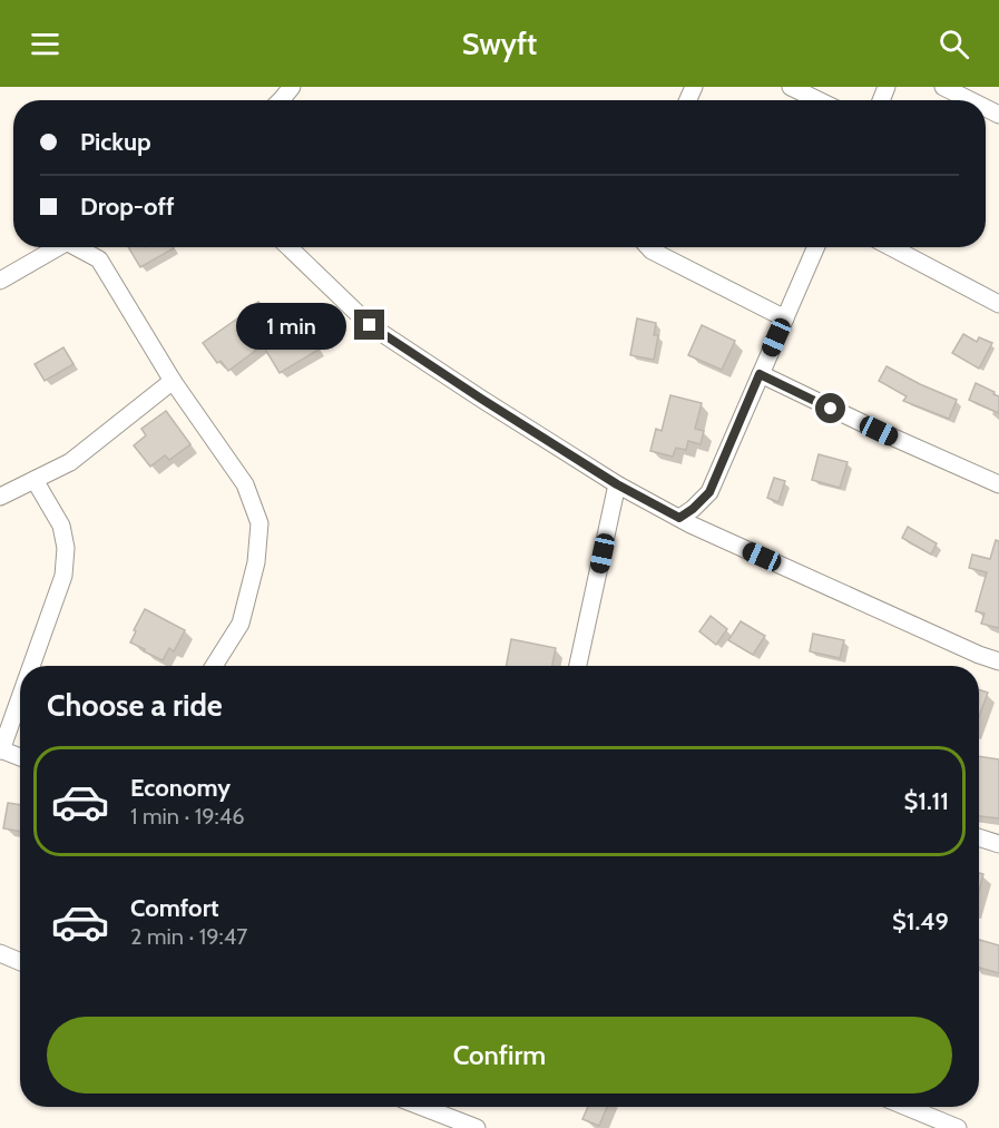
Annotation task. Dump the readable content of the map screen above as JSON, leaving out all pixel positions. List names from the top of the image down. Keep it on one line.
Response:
{"page":{"header":"Swyft","banner":["Pickup","Drop-off"],"bubble":"1 min","heading":"Choose a ride","list":[{"name":"Economy","note":"1 min · 19:46","value":"$1.11"},{"name":"Comfort","note":"2 min · 19:47","value":"$1.49"}],"buttons":"Confirm"}}
